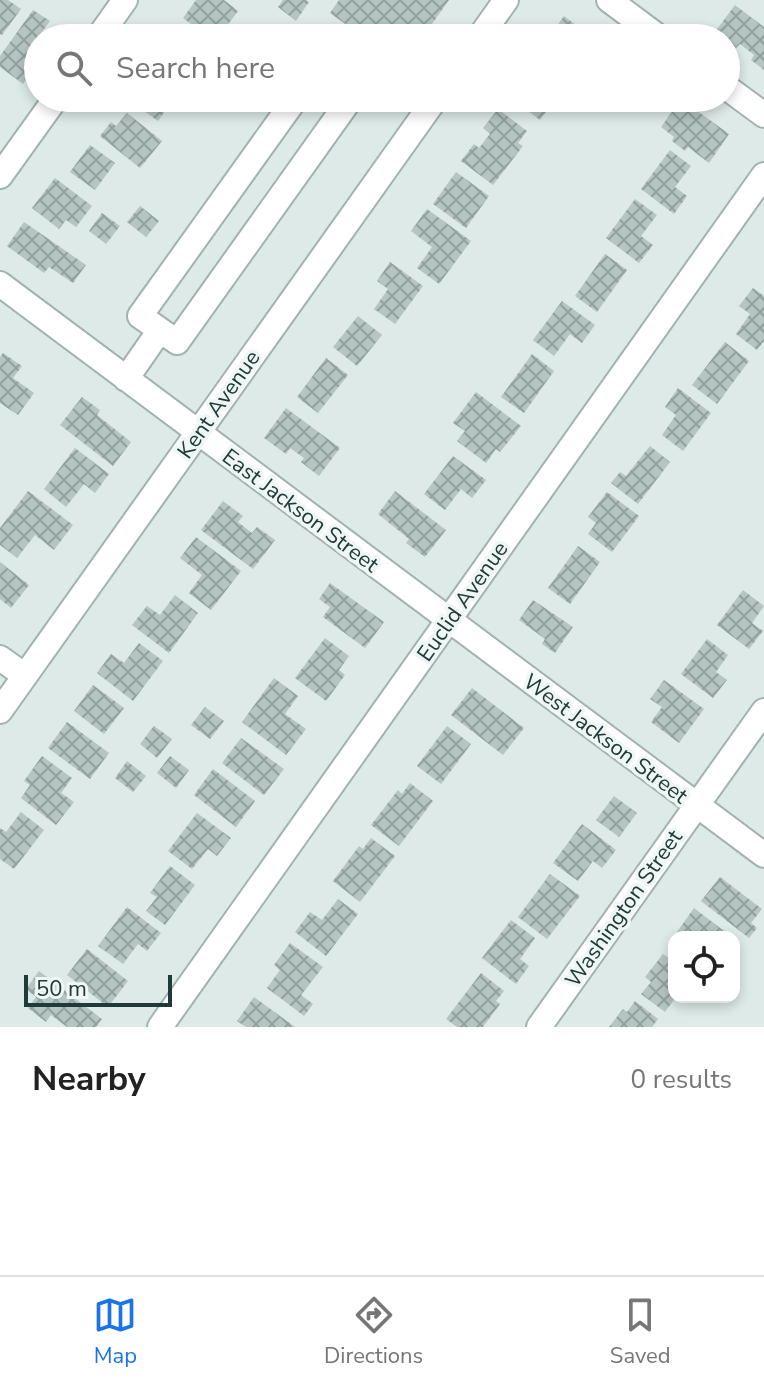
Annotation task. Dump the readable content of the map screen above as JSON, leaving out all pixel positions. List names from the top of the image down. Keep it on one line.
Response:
{"streets":{"street":["Kent Avenue","East Jackson Street","Euclid Avenue","West Jackson Street","Washington Street"]},"crossings":[["Kent Avenue","East Jackson Street"],["East Jackson Street","Euclid Avenue"],["East Jackson Street","West Jackson Street"],["Euclid Avenue","West Jackson Street"],["West Jackson Street","Washington Street"]],"scale_bar":"50 m","page":{"search":"Search here","scale":"50 m","heading":["Nearby","0 results"],"nav":["Map","Directions","Saved"]}}
